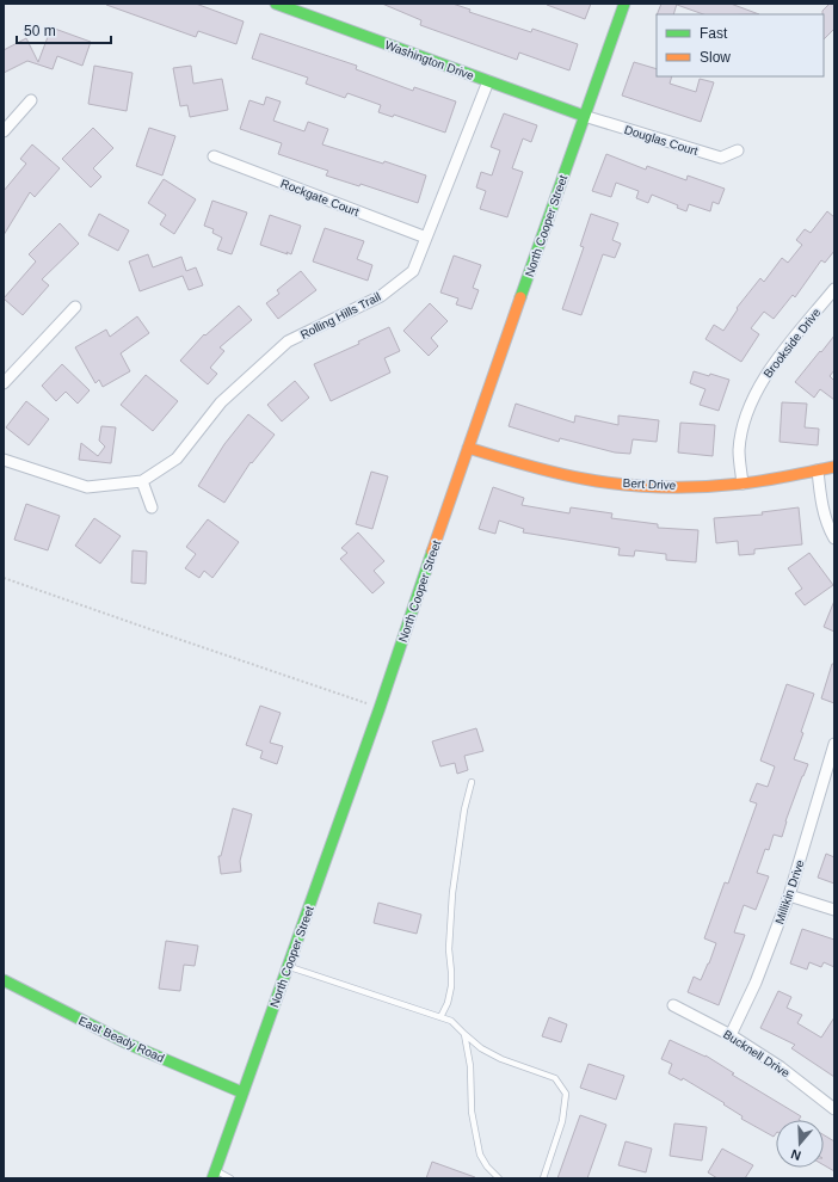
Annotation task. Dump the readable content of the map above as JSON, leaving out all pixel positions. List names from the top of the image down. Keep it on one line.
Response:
{"streets":{"main road":["Washington Drive","North Cooper Street","Bert Drive","East Beady Road"],"street":["Douglas Court","Rockgate Court","Rolling Hills Trail","Brookside Drive","Millikin Drive","Bucknell Drive"]},"crossings":[["Washington Drive","Douglas Court"],["Washington Drive","North Cooper Street"],["Washington Drive","Rolling Hills Trail"],["Douglas Court","North Cooper Street"],["Rockgate Court","Rolling Hills Trail"],["North Cooper Street","Bert Drive"],["North Cooper Street","East Beady Road"],["Brookside Drive","Bert Drive"],["Millikin Drive","Bucknell Drive"]],"legend":["Fast","Slow"],"scale_bar":"50 m","north":"bottom"}
